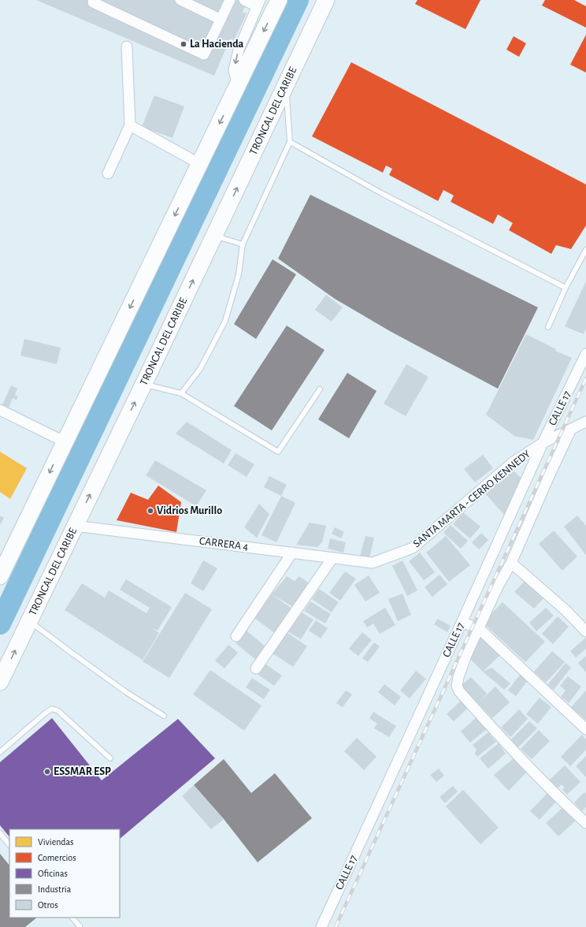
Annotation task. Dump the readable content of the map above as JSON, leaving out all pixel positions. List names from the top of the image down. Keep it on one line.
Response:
{"streets":{"highway":["TRONCAL DEL CARIBE"],"street":["CALLE 17","SANTA MARTA - CERRO KENNEDY","CARRERA 4"]},"crossings":[["TRONCAL DEL CARIBE","CARRERA 4"],["CALLE 17","SANTA MARTA - CERRO KENNEDY"],["SANTA MARTA - CERRO KENNEDY","CARRERA 4"]],"places":["La Hacienda","Vidrios Murillo","ESSMAR ESP"],"legend":["Viviendas","Comercios","Oficinas","Industria","Otros"]}
